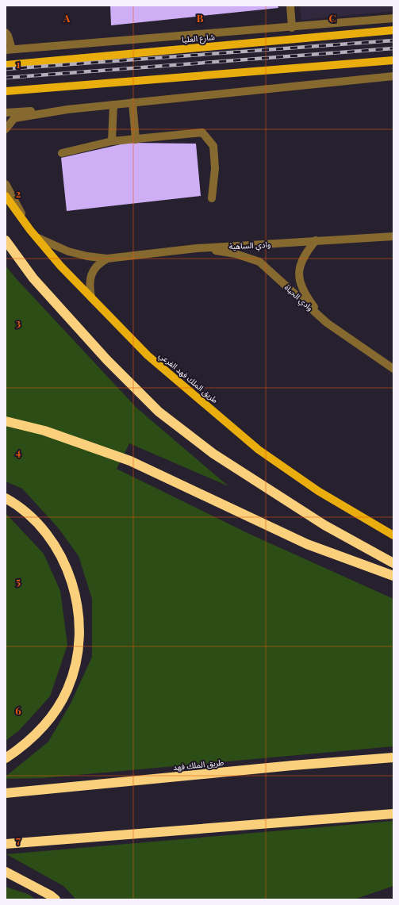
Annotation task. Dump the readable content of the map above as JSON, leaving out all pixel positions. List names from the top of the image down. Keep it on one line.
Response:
{"streets":{"highway":["طريق الملك فهد"],"main road":["شارع العليا","طريق الملك فهد الفرعي"],"street":["وادي الساهية","وادي الحياة"]},"crossings":[["وادي الساهية","وادي الحياة"],["وادي الساهية","طريق الملك فهد الفرعي"]],"grid":{"columns":["A","B","C"],"rows":["1","2","3","4","5","6","7"]}}
